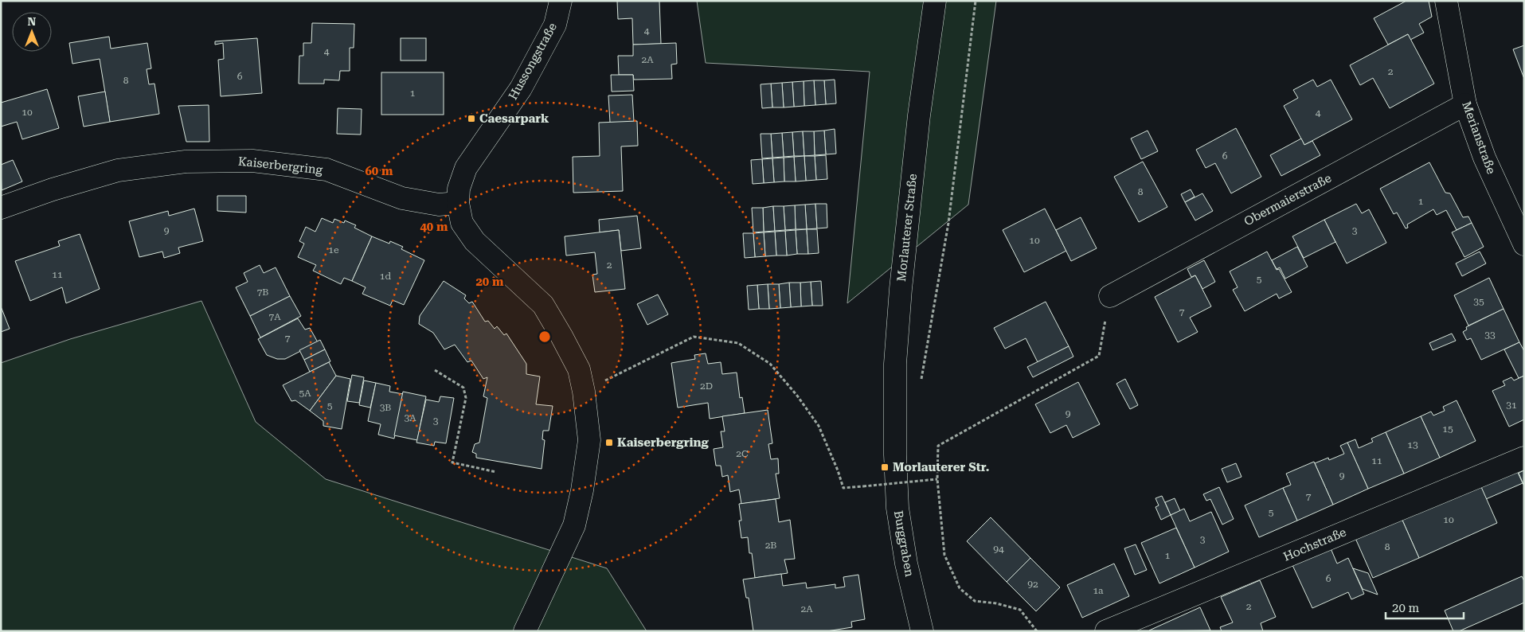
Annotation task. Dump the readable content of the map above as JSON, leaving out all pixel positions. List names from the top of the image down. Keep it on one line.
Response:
{"streets":{"street":["Hussongstraße","Merianstraße","Kaiserbergring","Obermaierstraße","Morlauterer Straße","Burggraben","Hochstraße"]},"crossings":[["Hussongstraße","Kaiserbergring"],["Merianstraße","Obermaierstraße"],["Morlauterer Straße","Burggraben"]],"places":{"transit":["Caesarpark","Kaiserbergring","Morlauterer Str."]},"house_numbers":["4","4","2A","2","6","8","1","10","4","6","8","1","9","3","10","1e","2","11","1d","5","7B","35","7","7A","33","7","2D","5A","31","5","3B","9","3A","3","15","13","2C","11","9","7","5","10","3","2B","8","94","1","6","92","1a","2","2A"],"scale_bar":"20 m","north":"top","rings":["60 m","40 m","20 m"]}
